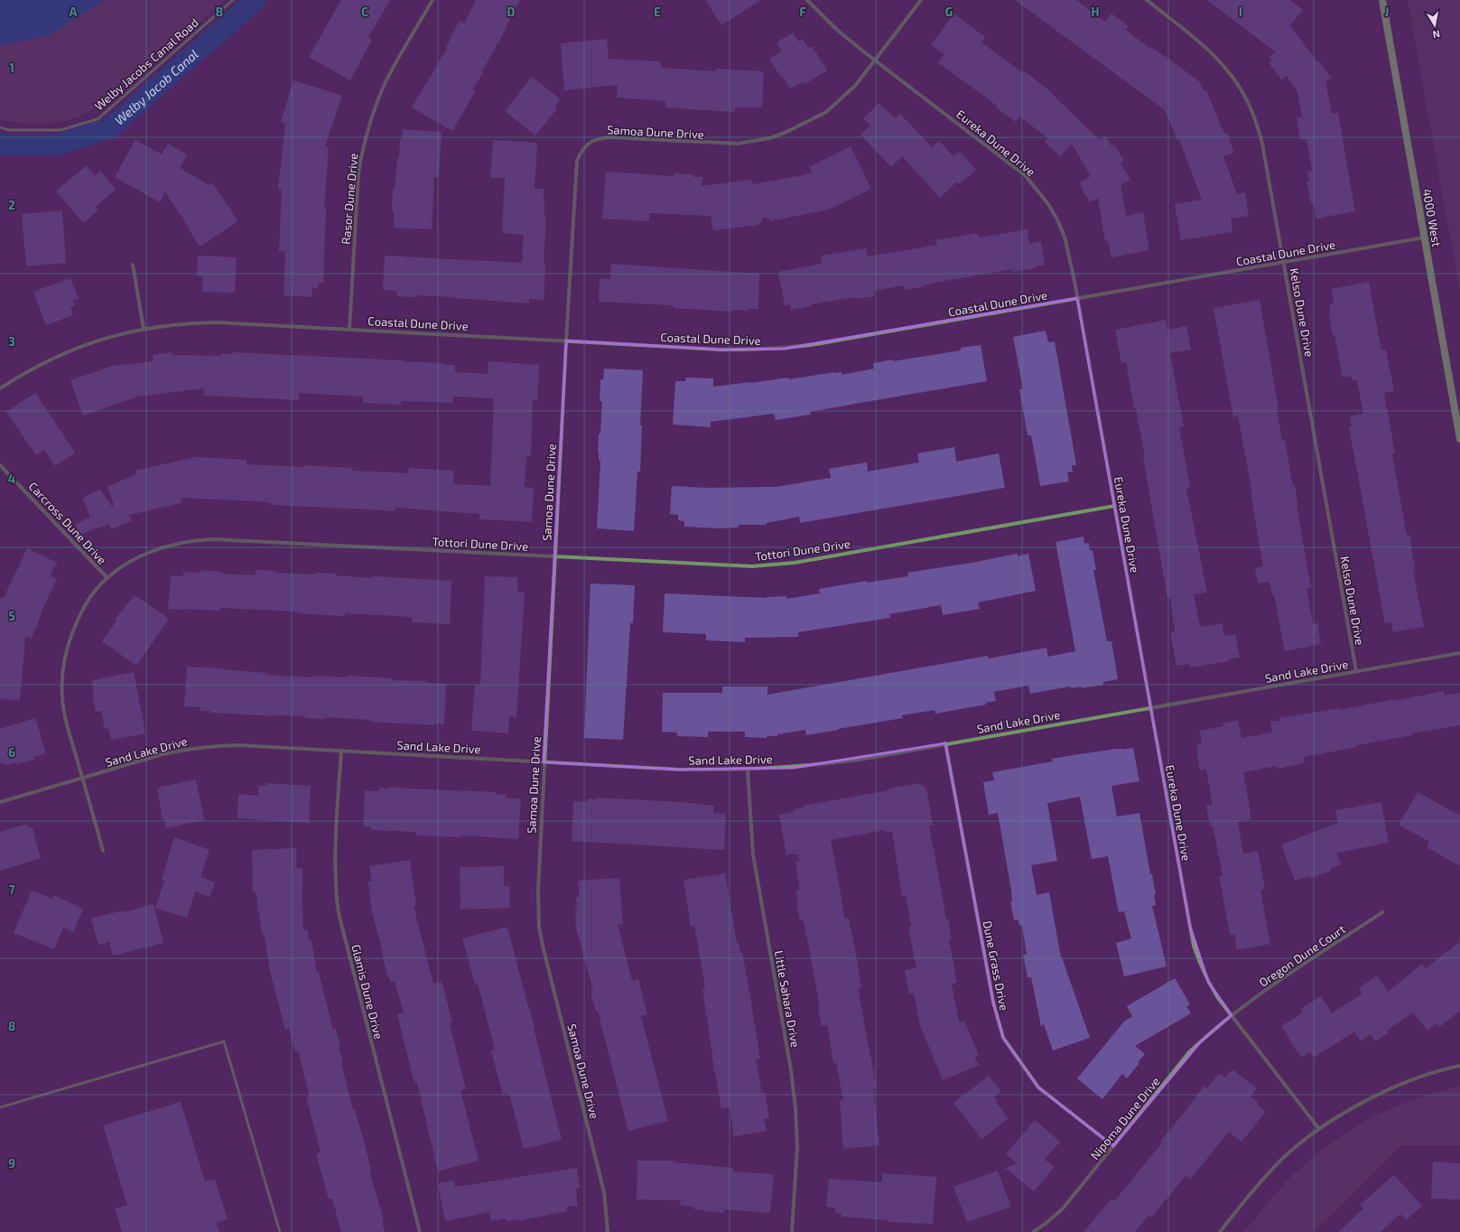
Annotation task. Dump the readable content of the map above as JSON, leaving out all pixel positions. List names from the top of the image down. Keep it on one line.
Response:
{"streets":{"main road":["4000 West"],"street":["Samoa Dune Drive","Eureka Dune Drive","Rasor Dune Drive","Coastal Dune Drive","Kelso Dune Drive","Carcross Dune Drive","Tottori Dune Drive","Sand Lake Drive","Oregon Dune Court","Dune Grass Drive","Glamis Dune Drive","Little Sahara Drive","Nipoma Dune Drive"],"lane":["Welby Jacobs Canal Road"]},"crossings":[["Samoa Dune Drive","Eureka Dune Drive"],["Samoa Dune Drive","Coastal Dune Drive"],["Samoa Dune Drive","Tottori Dune Drive"],["Samoa Dune Drive","Sand Lake Drive"],["Eureka Dune Drive","Coastal Dune Drive"],["Eureka Dune Drive","Tottori Dune Drive"],["Eureka Dune Drive","Sand Lake Drive"],["Eureka Dune Drive","Oregon Dune Court"],["Eureka Dune Drive","Nipoma Dune Drive"],["Rasor Dune Drive","Coastal Dune Drive"],["4000 West","Coastal Dune Drive"],["Coastal Dune Drive","Kelso Dune Drive"],["Kelso Dune Drive","Sand Lake Drive"],["Carcross Dune Drive","Tottori Dune Drive"],["Tottori Dune Drive","Sand Lake Drive"],["Sand Lake Drive","Dune Grass Drive"],["Sand Lake Drive","Glamis Dune Drive"],["Sand Lake Drive","Little Sahara Drive"],["Oregon Dune Court","Nipoma Dune Drive"],["Dune Grass Drive","Nipoma Dune Drive"]],"water":["Welby Jacob Canal"],"north":"bottom","grid":{"columns":["A","B","C","D","E","F","G","H","I","J"],"rows":["1","2","3","4","5","6","7","8","9"]}}
